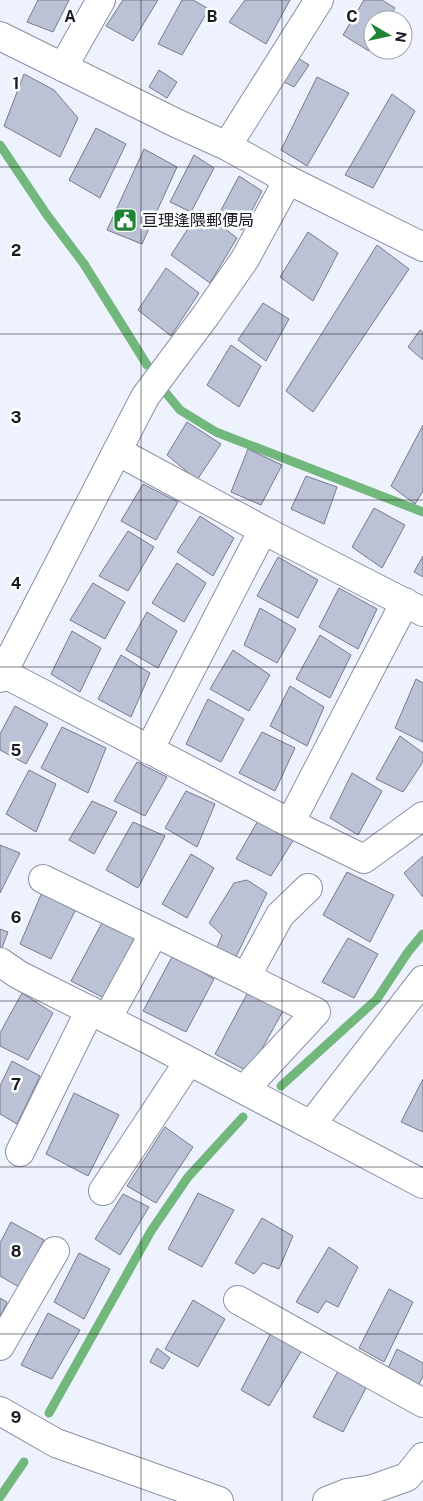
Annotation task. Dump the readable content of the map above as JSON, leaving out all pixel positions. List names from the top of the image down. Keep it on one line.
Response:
{"places":{"public building":["亘理逢隈郵便局"]},"north":"right","grid":{"columns":["A","B","C"],"rows":["1","2","3","4","5","6","7","8","9"]}}
